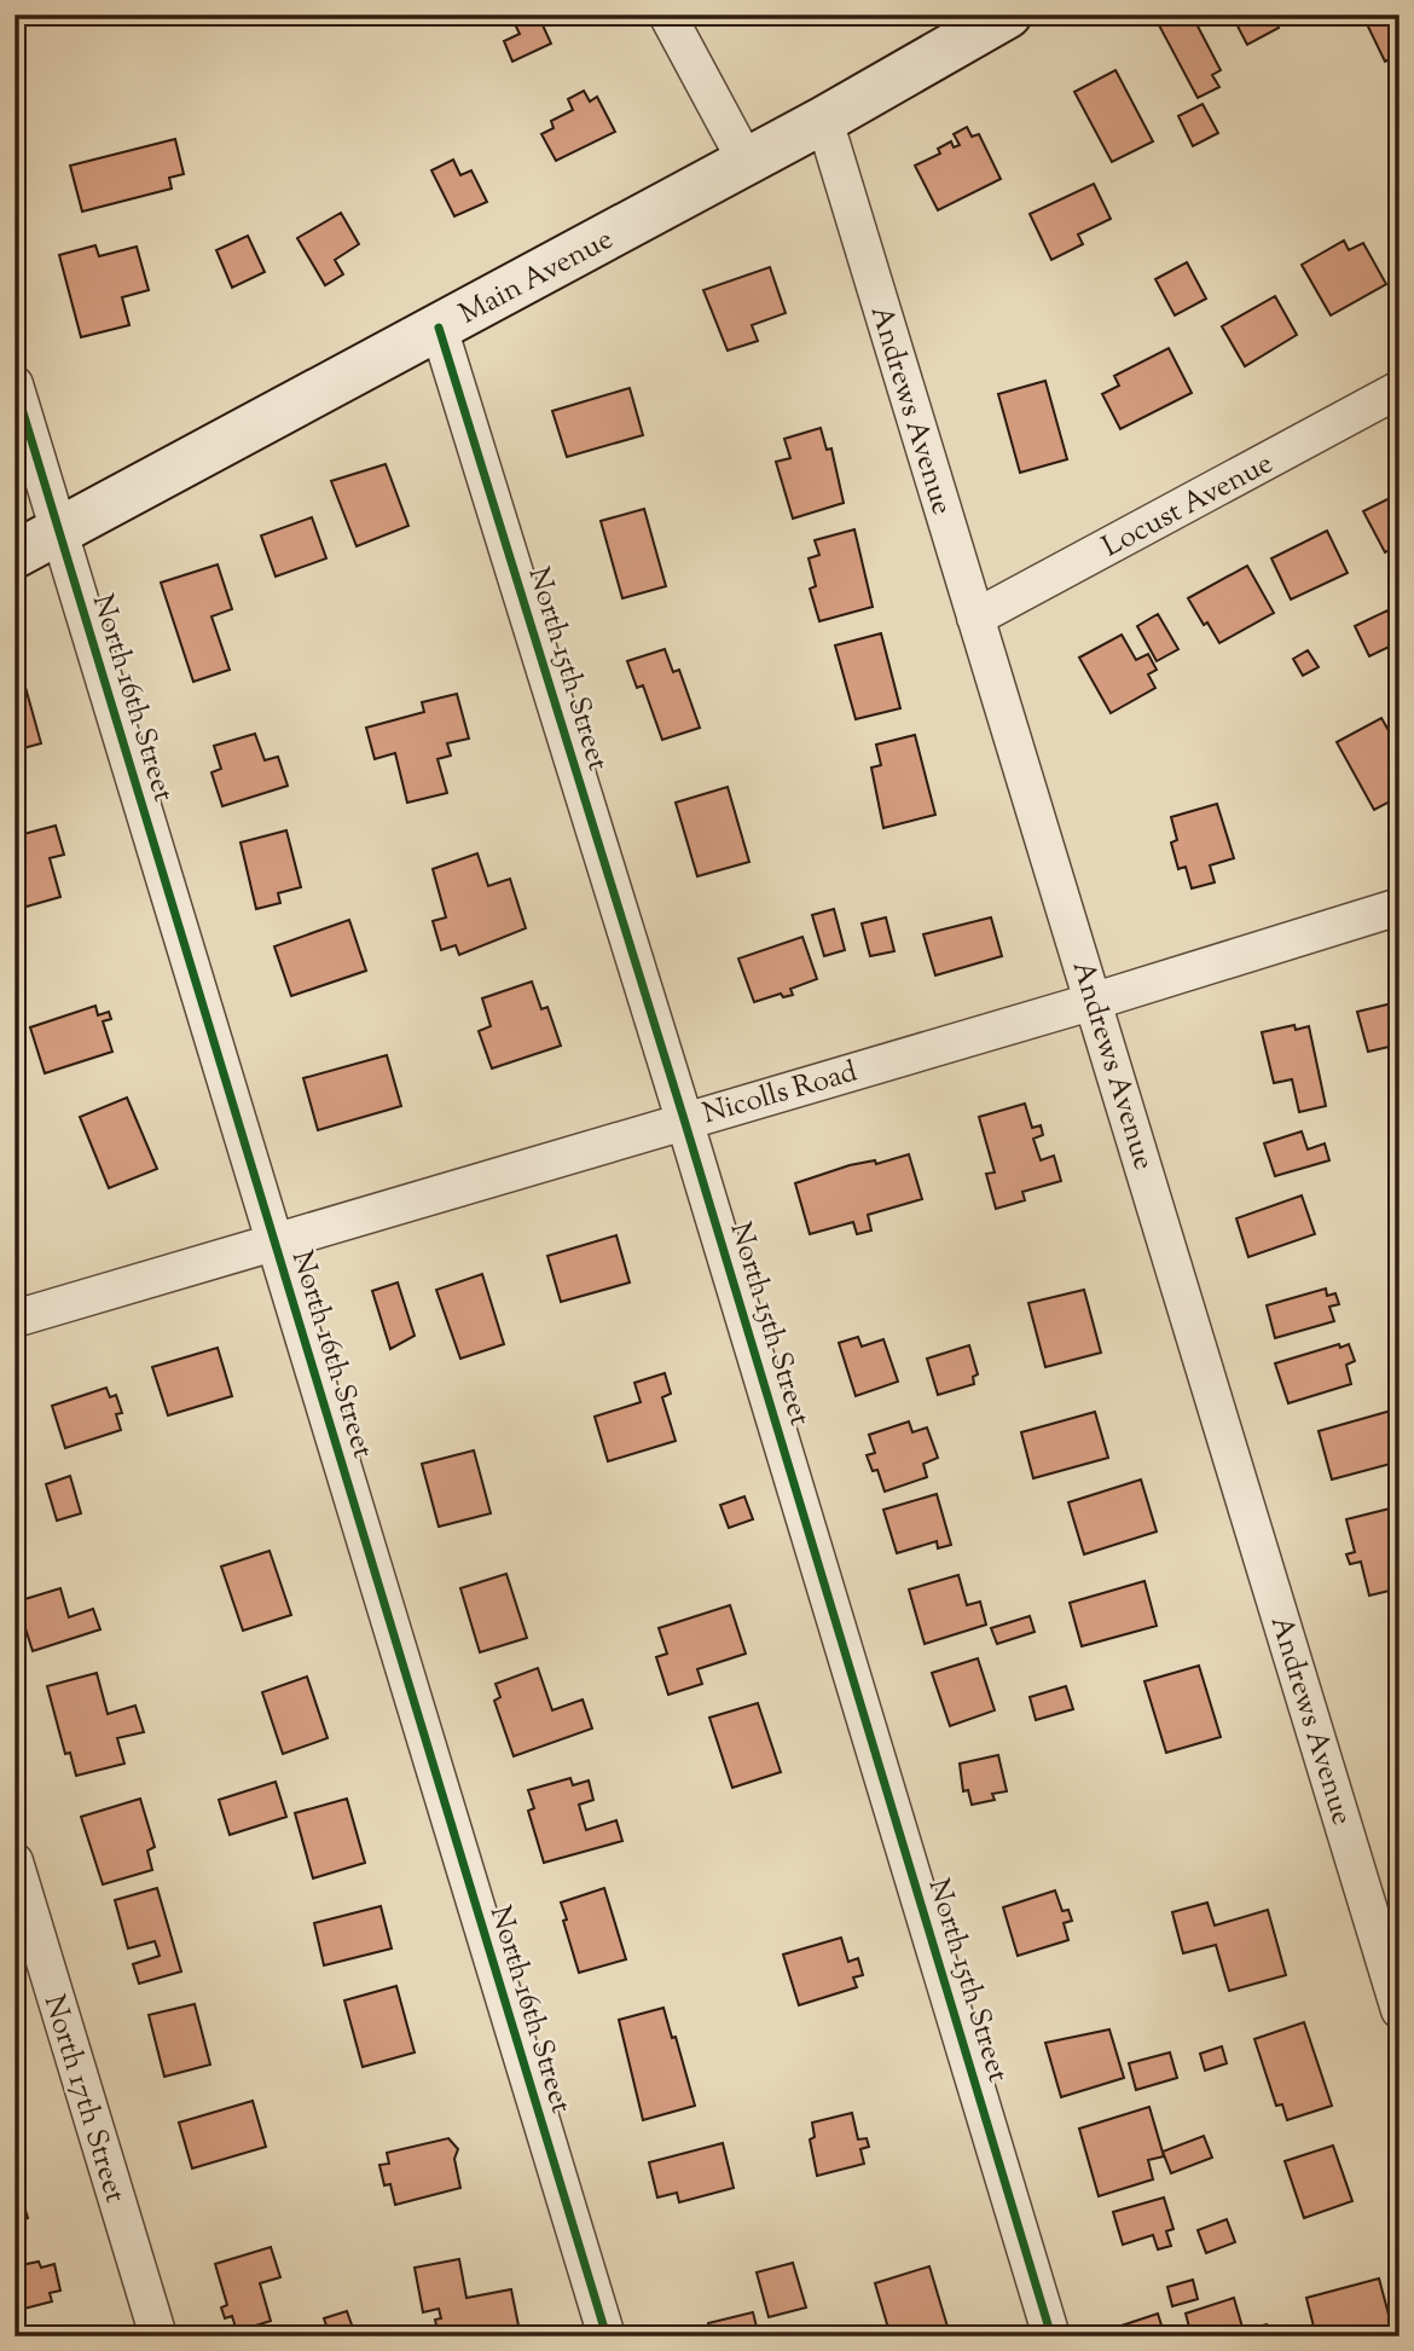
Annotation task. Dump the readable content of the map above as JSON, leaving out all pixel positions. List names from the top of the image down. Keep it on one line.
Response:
{"streets":{"street":["Main Avenue","Andrews Avenue","Locust Avenue","North 15th Street","North 16th Street","Nicolls Road","North 17th Street"]},"crossings":[["Main Avenue","Andrews Avenue"],["Main Avenue","North 15th Street"],["Main Avenue","North 16th Street"],["Andrews Avenue","Locust Avenue"],["Andrews Avenue","Nicolls Road"],["North 15th Street","Nicolls Road"],["North 16th Street","Nicolls Road"]]}
